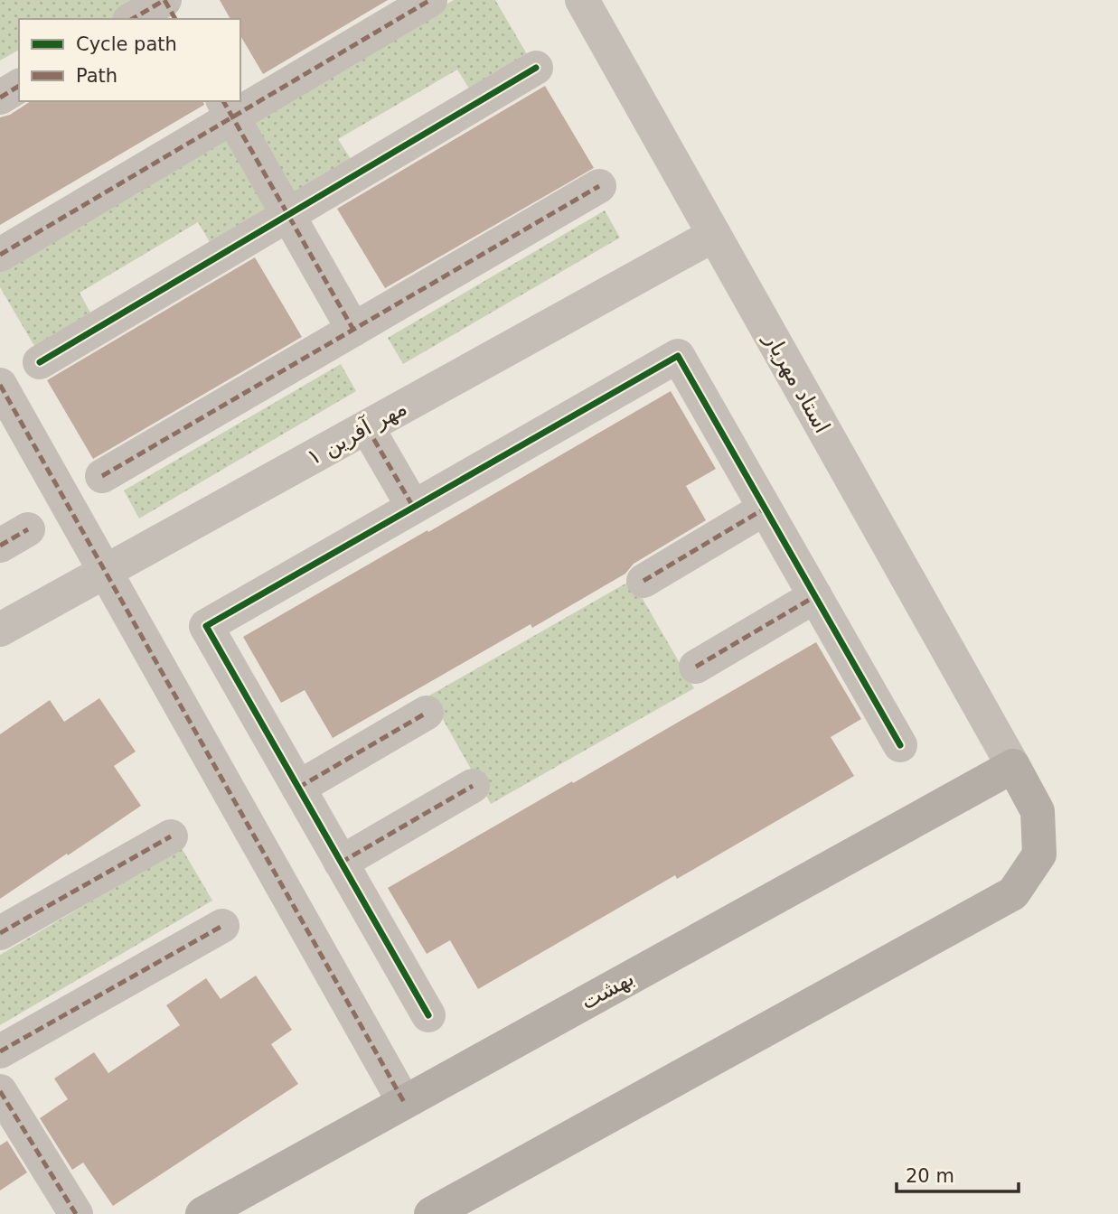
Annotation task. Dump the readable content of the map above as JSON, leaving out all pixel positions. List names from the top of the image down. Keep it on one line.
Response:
{"streets":{"main road":["بهشت"],"street":["استاد مهریار","مهر آفرین ۱"]},"crossings":[["استاد مهریار","مهر آفرین ۱"],["استاد مهریار","بهشت"]],"legend":["Cycle path","Path"],"scale_bar":"20 m"}
